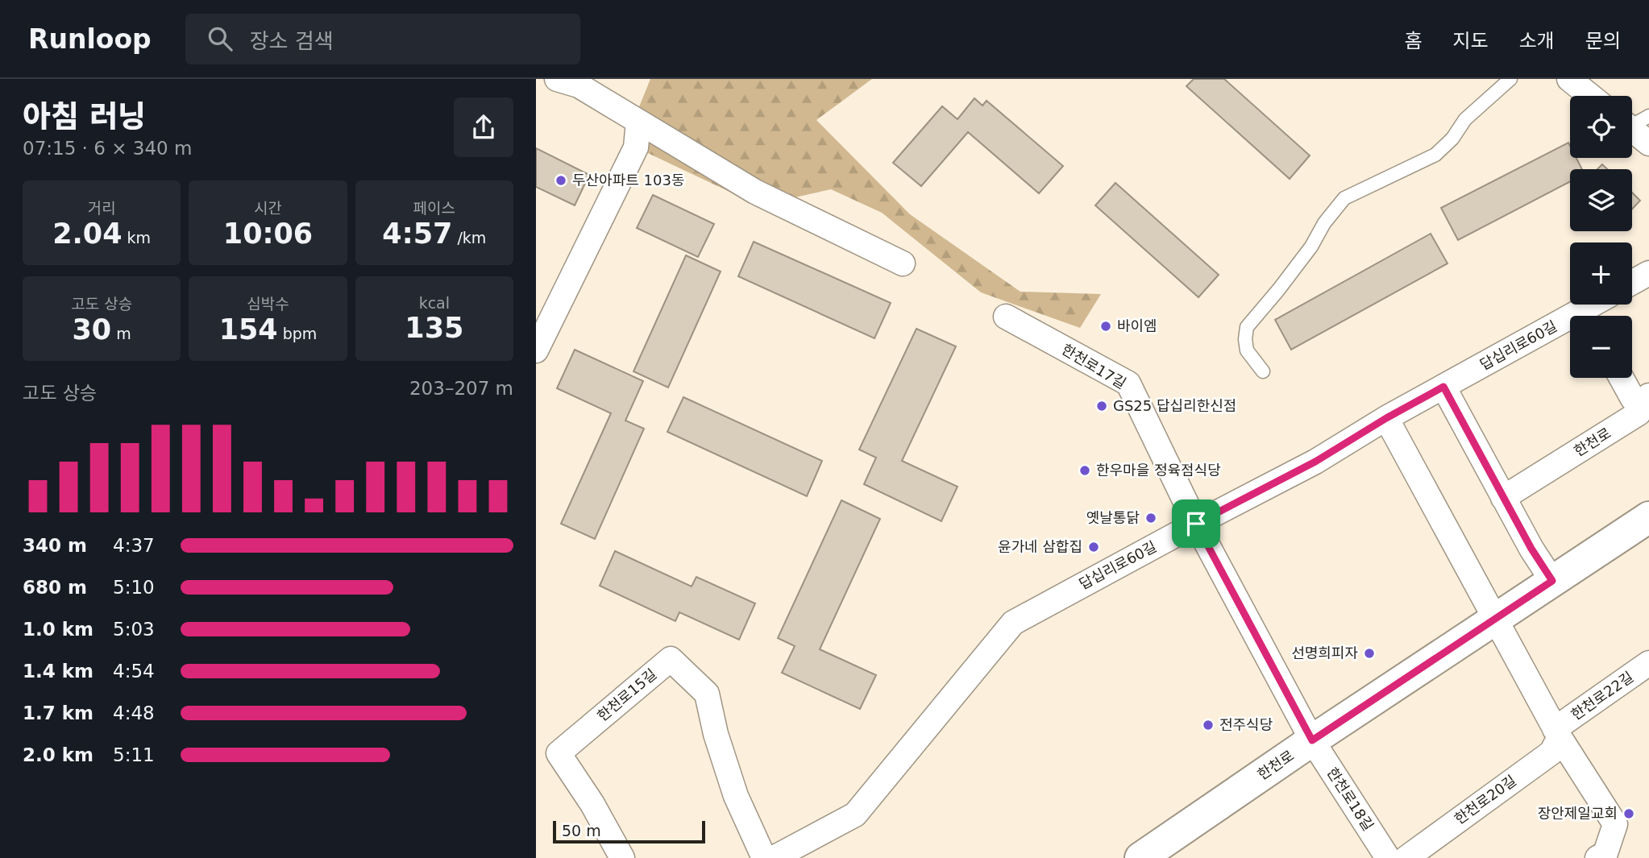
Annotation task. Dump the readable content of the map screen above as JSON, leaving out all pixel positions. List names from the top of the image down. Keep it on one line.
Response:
{"streets":{"main road":["한천로"],"street":["답십리로60길","한천로17길","한천로15길","한천로22길","한천로18길","한천로20길"]},"crossings":[["답십리로60길","한천로17길"],["한천로17길","한천로"],["한천로17길","한천로18길"],["한천로","한천로18길"],["한천로22길","한천로20길"]],"places":["두산아파트 103동","바이엠","GS25 답십리한신점","한우마을 정육점식당","옛날통닭","윤가네 삼합집","선명희피자","전주식당","장안제일교회"],"scale_bar":"50 m","page":{"header":"Runloop","search":"장소 검색","nav":["홈","지도","소개","문의"],"heading":["아침 러닝","07:15 · 6 × 340 m"],"map_buttons":["+","−"],"stats":[["거리","2.04 km"],["시간","10:06"],["페이스","4:57 /km"],["고도 상승","30 m"],["심박수","154 bpm"],["kcal","135"]],"chart":["고도 상승","203–207 m"],"list":[{"name":"340 m","note":"4:37"},{"name":"680 m","note":"5:10"},{"name":"1.0 km","note":"5:03"},{"name":"1.4 km","note":"4:54"},{"name":"1.7 km","note":"4:48"},{"name":"2.0 km","note":"5:11"}],"scale":"50 m"}}
